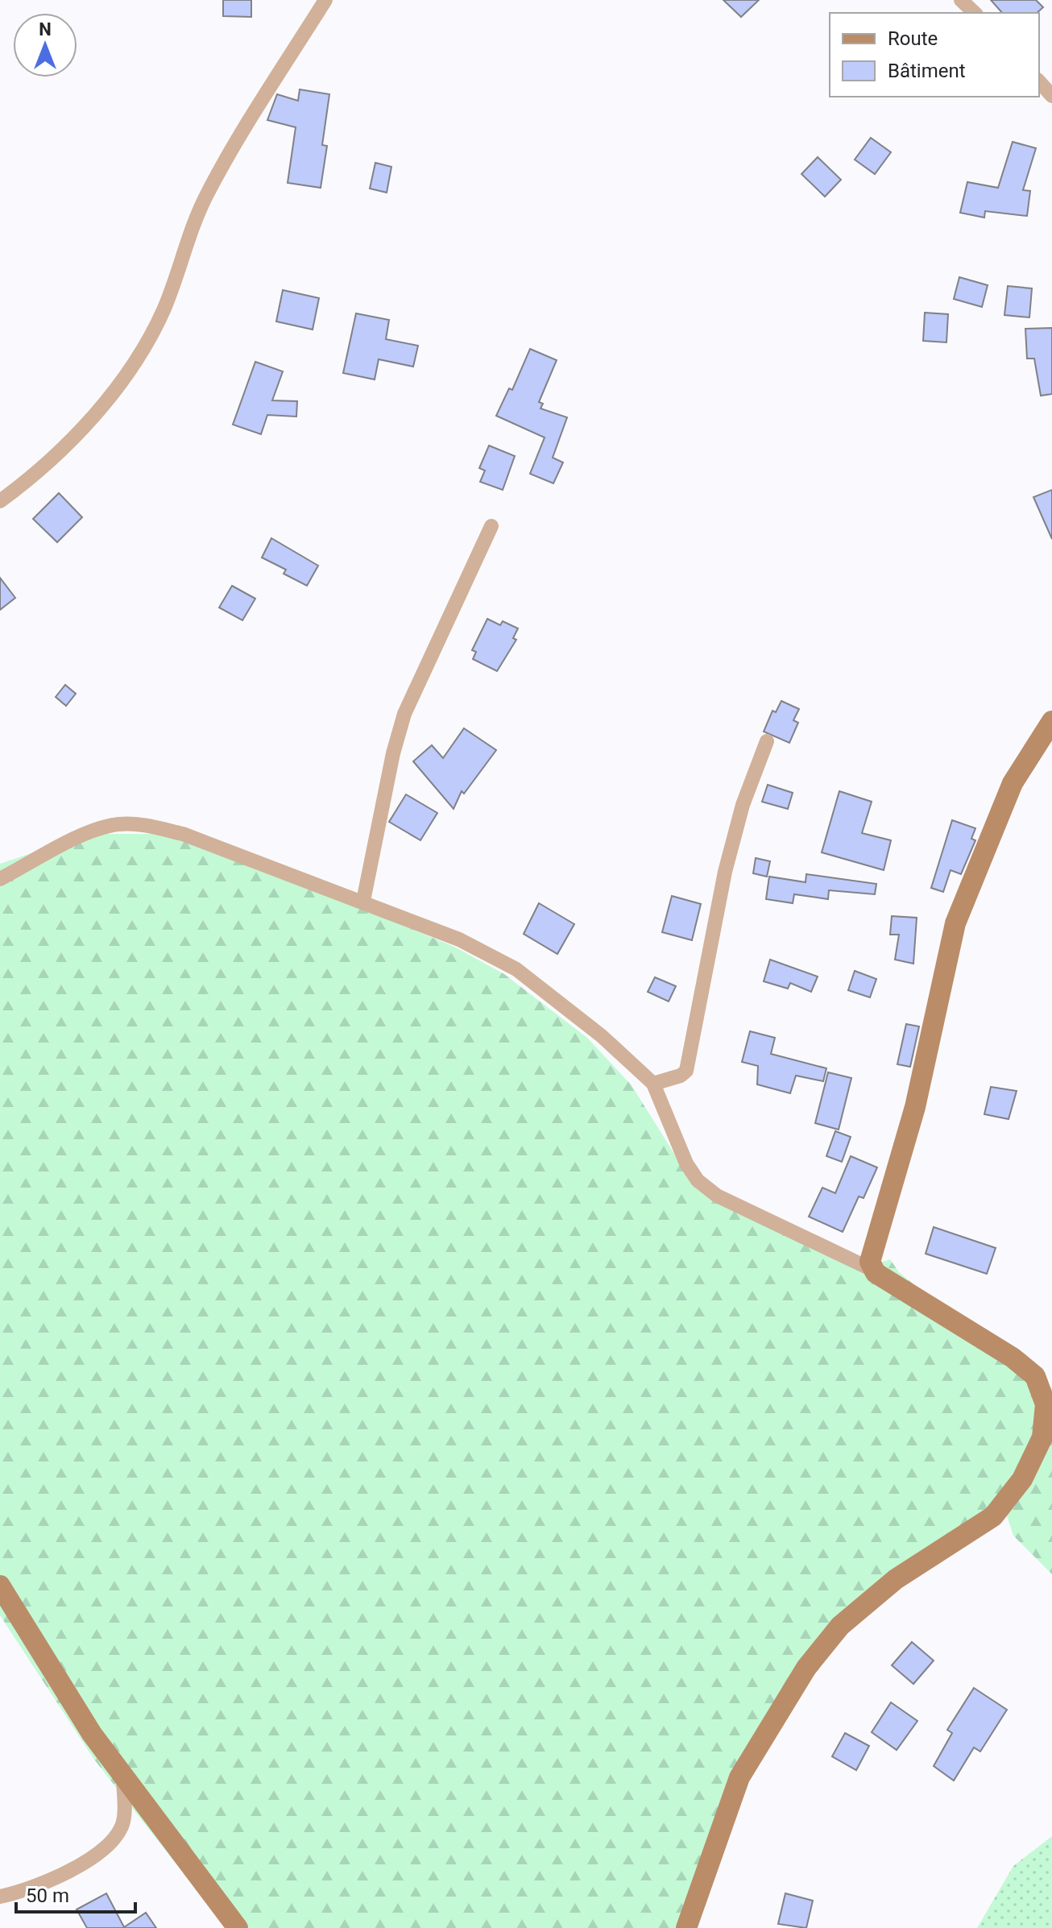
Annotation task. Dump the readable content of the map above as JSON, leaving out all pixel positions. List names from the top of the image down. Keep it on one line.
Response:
{"legend":["Route","Bâtiment"],"scale_bar":"50 m","north":"top"}
